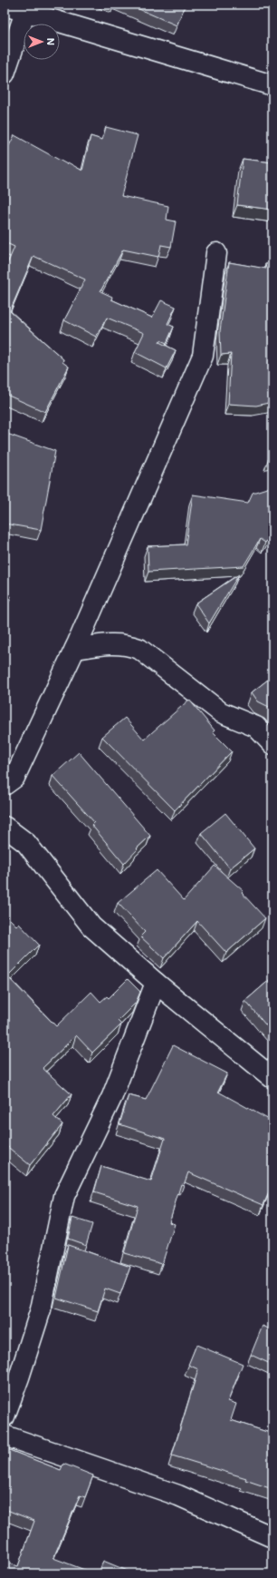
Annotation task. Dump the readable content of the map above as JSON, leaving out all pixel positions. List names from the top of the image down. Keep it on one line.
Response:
{"north":"right"}
